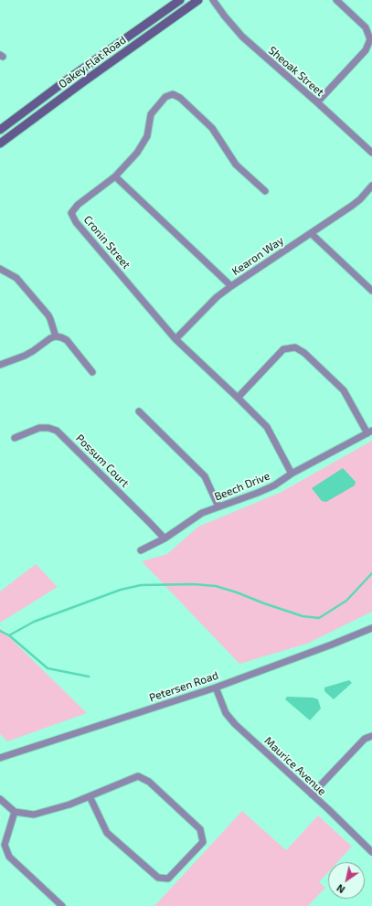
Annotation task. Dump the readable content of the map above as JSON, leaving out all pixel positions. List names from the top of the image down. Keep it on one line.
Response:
{"streets":{"main road":["Oakey Flat Road"],"street":["Sheoak Street","Cronin Street","Kearon Way","Possum Court","Beech Drive","Petersen Road","Maurice Avenue"]},"crossings":[["Cronin Street","Kearon Way"],["Cronin Street","Beech Drive"],["Possum Court","Beech Drive"],["Petersen Road","Maurice Avenue"]],"north":"bottom left"}
